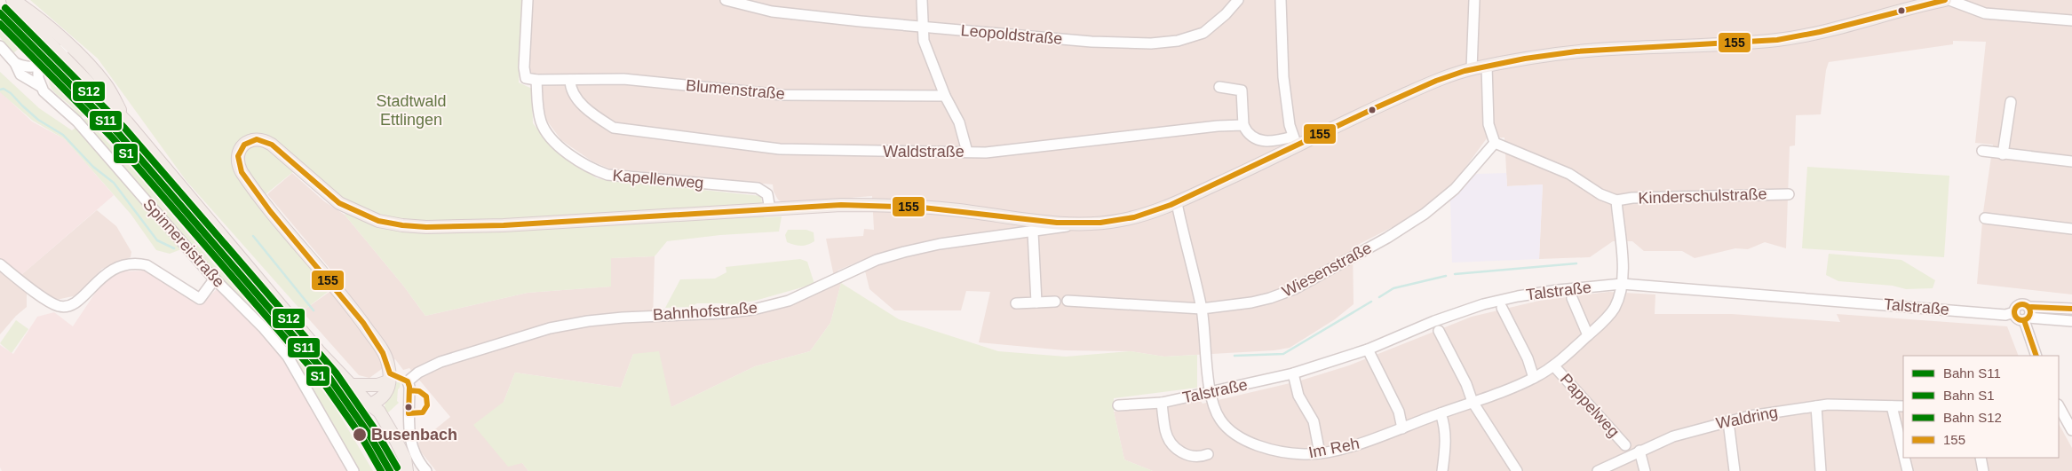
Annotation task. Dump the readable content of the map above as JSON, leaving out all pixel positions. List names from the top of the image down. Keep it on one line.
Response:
{"streets":{"street":["Leopoldstraße","Blumenstraße","Waldstraße","Kapellenweg","Kinderschulstraße","Spinnereistraße","Wiesenstraße","Talstraße","Bahnhofstraße","Pappelweg","Waldring","Im Reh"]},"crossings":[["Blumenstraße","Waldstraße"],["Blumenstraße","Kapellenweg"],["Kinderschulstraße","Wiesenstraße"],["Kinderschulstraße","Talstraße"],["Kinderschulstraße","Im Reh"],["Wiesenstraße","Im Reh"],["Talstraße","Im Reh"],["Pappelweg","Im Reh"]],"parks":["Stadtwald Ettlingen"],"places":["Busenbach"],"lines":["transit line 155","rail line S12","rail line S11","rail line S1"],"legend":["Bahn S11","Bahn S1","Bahn S12","155"]}
